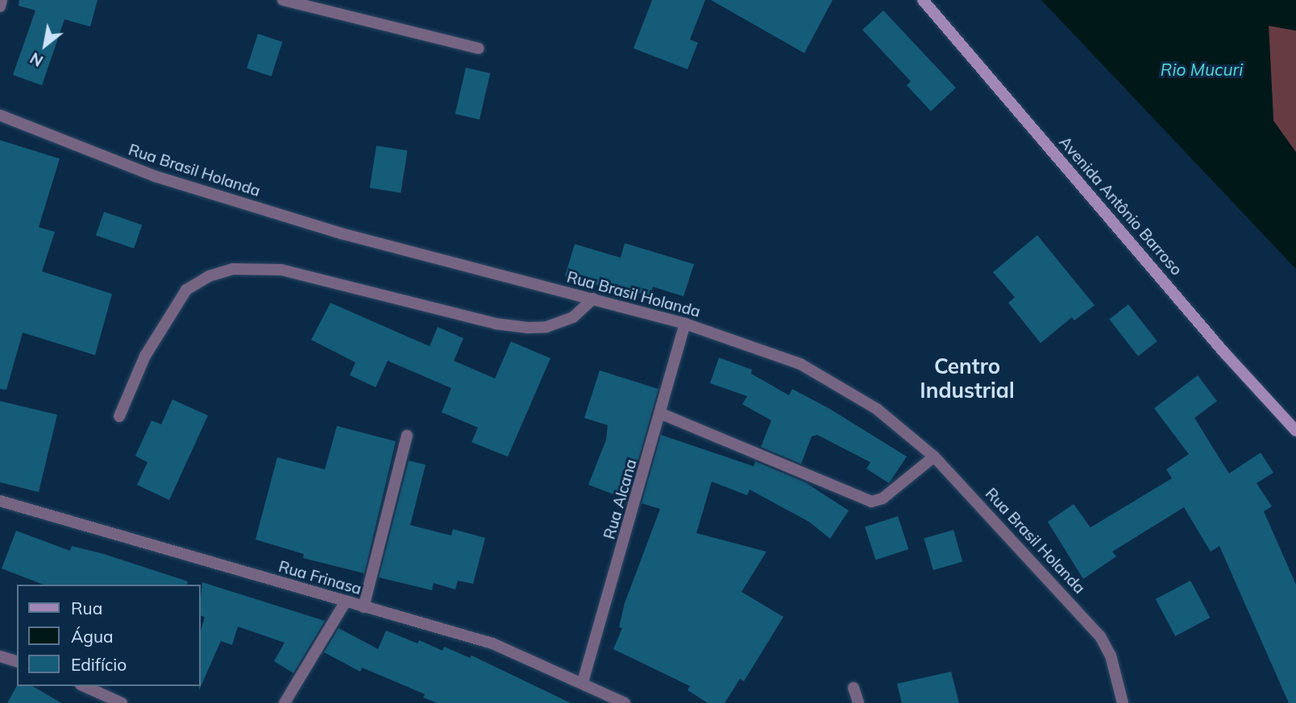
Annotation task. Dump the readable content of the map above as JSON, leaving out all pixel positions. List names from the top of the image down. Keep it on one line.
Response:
{"streets":{"main road":["Avenida Antônio Barroso"],"street":["Rua Brasil Holanda","Rua Alcana","Rua Frinasa"]},"crossings":[["Rua Brasil Holanda","Rua Alcana"],["Rua Alcana","Rua Frinasa"]],"districts":["Centro Industrial"],"water":["Rio Mucuri"],"legend":["Rua","Água","Edifício"],"north":"bottom left"}
